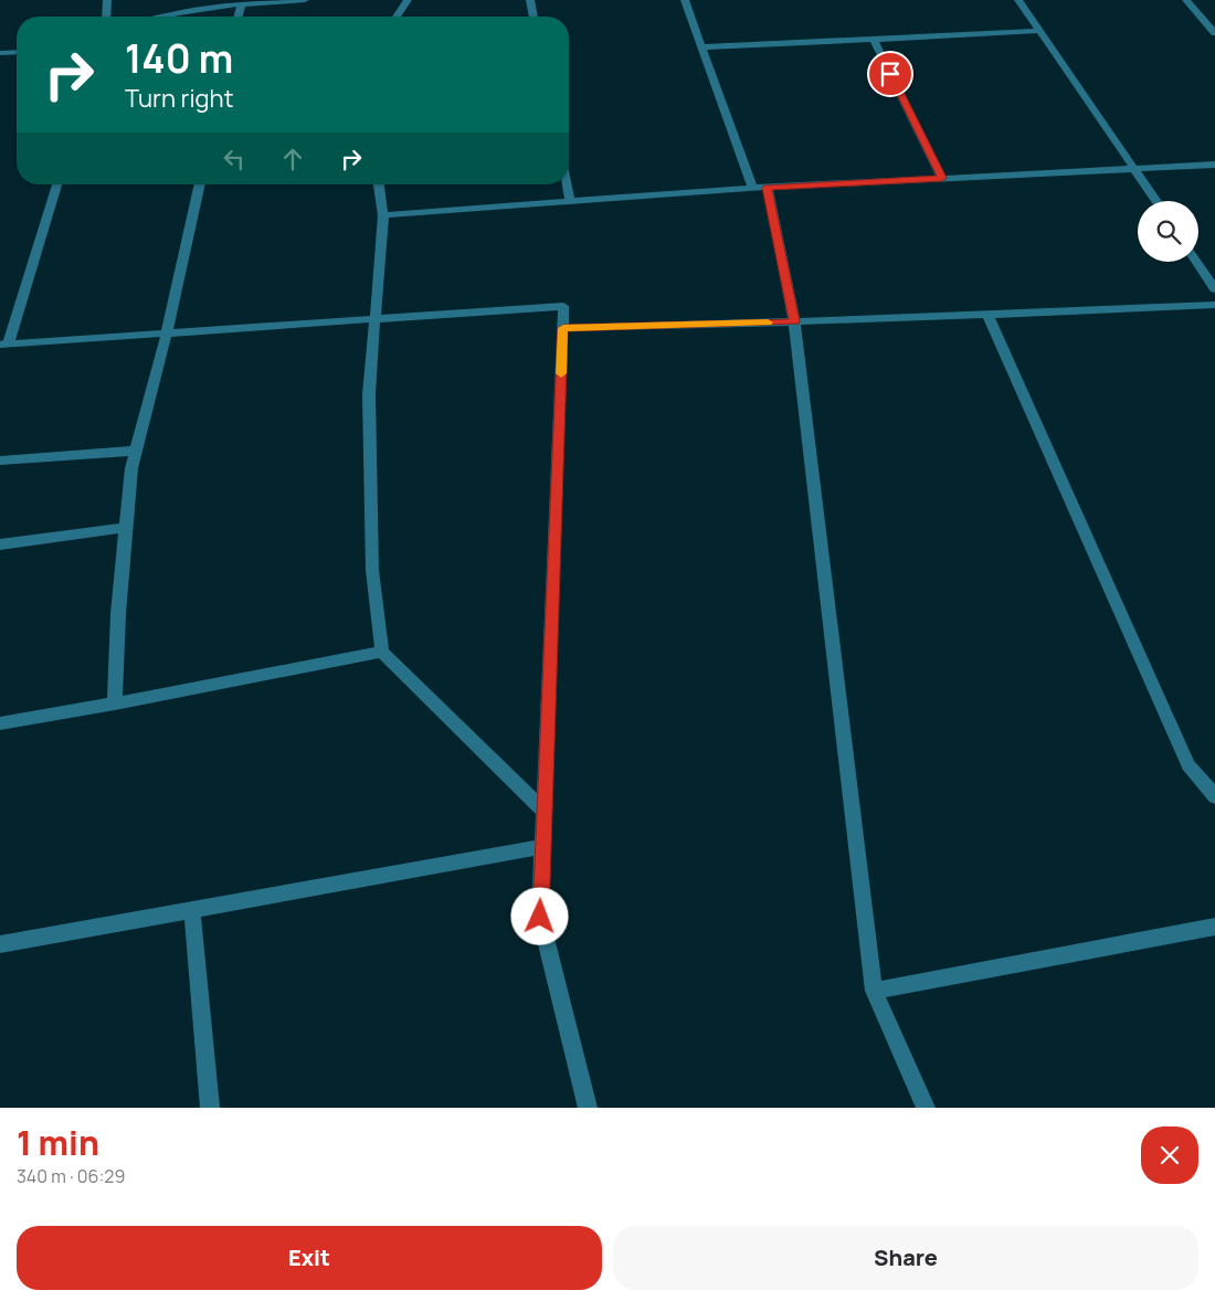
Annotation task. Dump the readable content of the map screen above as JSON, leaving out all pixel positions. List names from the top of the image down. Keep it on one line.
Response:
{"page":{"turn":["140 m","Turn right"],"heading":["1 min","340 m · 06:29"],"buttons":["Exit","Share"]}}
